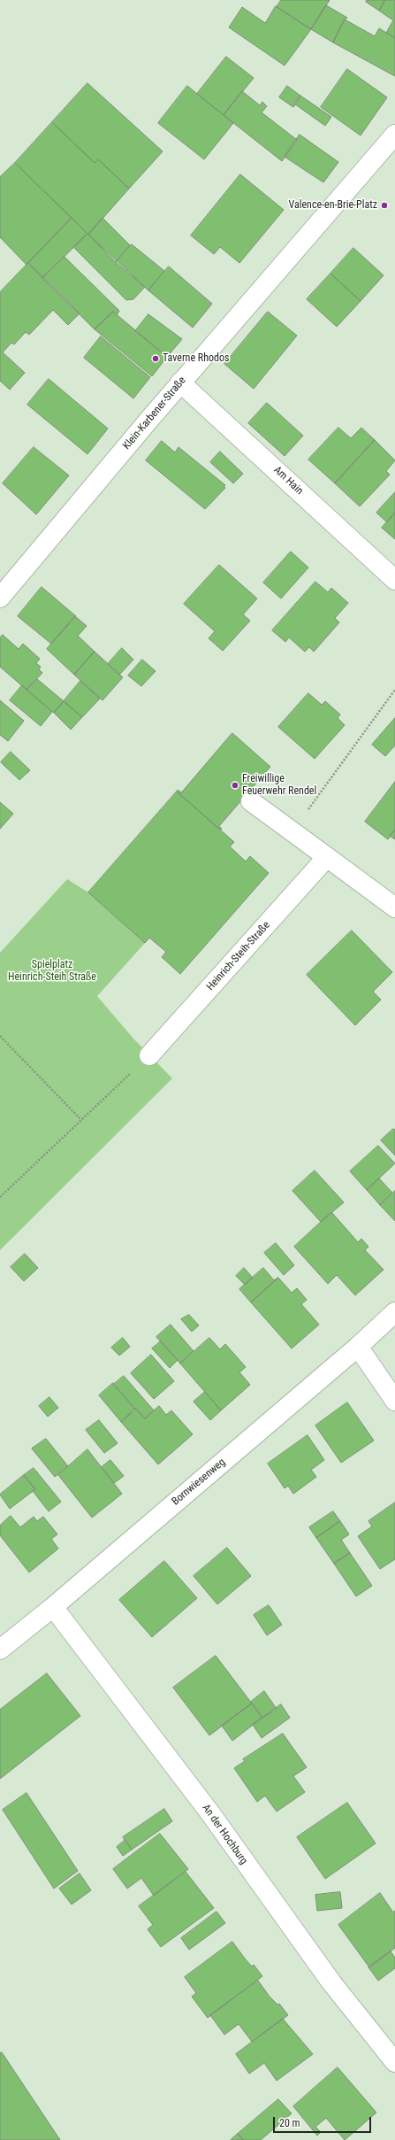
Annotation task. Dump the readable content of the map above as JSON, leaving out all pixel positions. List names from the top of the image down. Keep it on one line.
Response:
{"streets":{"street":["Klein-Karbener-Straße","Am Hain","Heinrich-Steih-Straße","Bornwiesenweg","An der Hochburg"]},"crossings":[["Klein-Karbener-Straße","Am Hain"],["Bornwiesenweg","An der Hochburg"]],"parks":["Spielplatz Heinrich-Steih Straße"],"places":["Valence-en-Brie-Platz","Taverne Rhodos","Freiwillige Feuerwehr Rendel"],"scale_bar":"20 m"}
